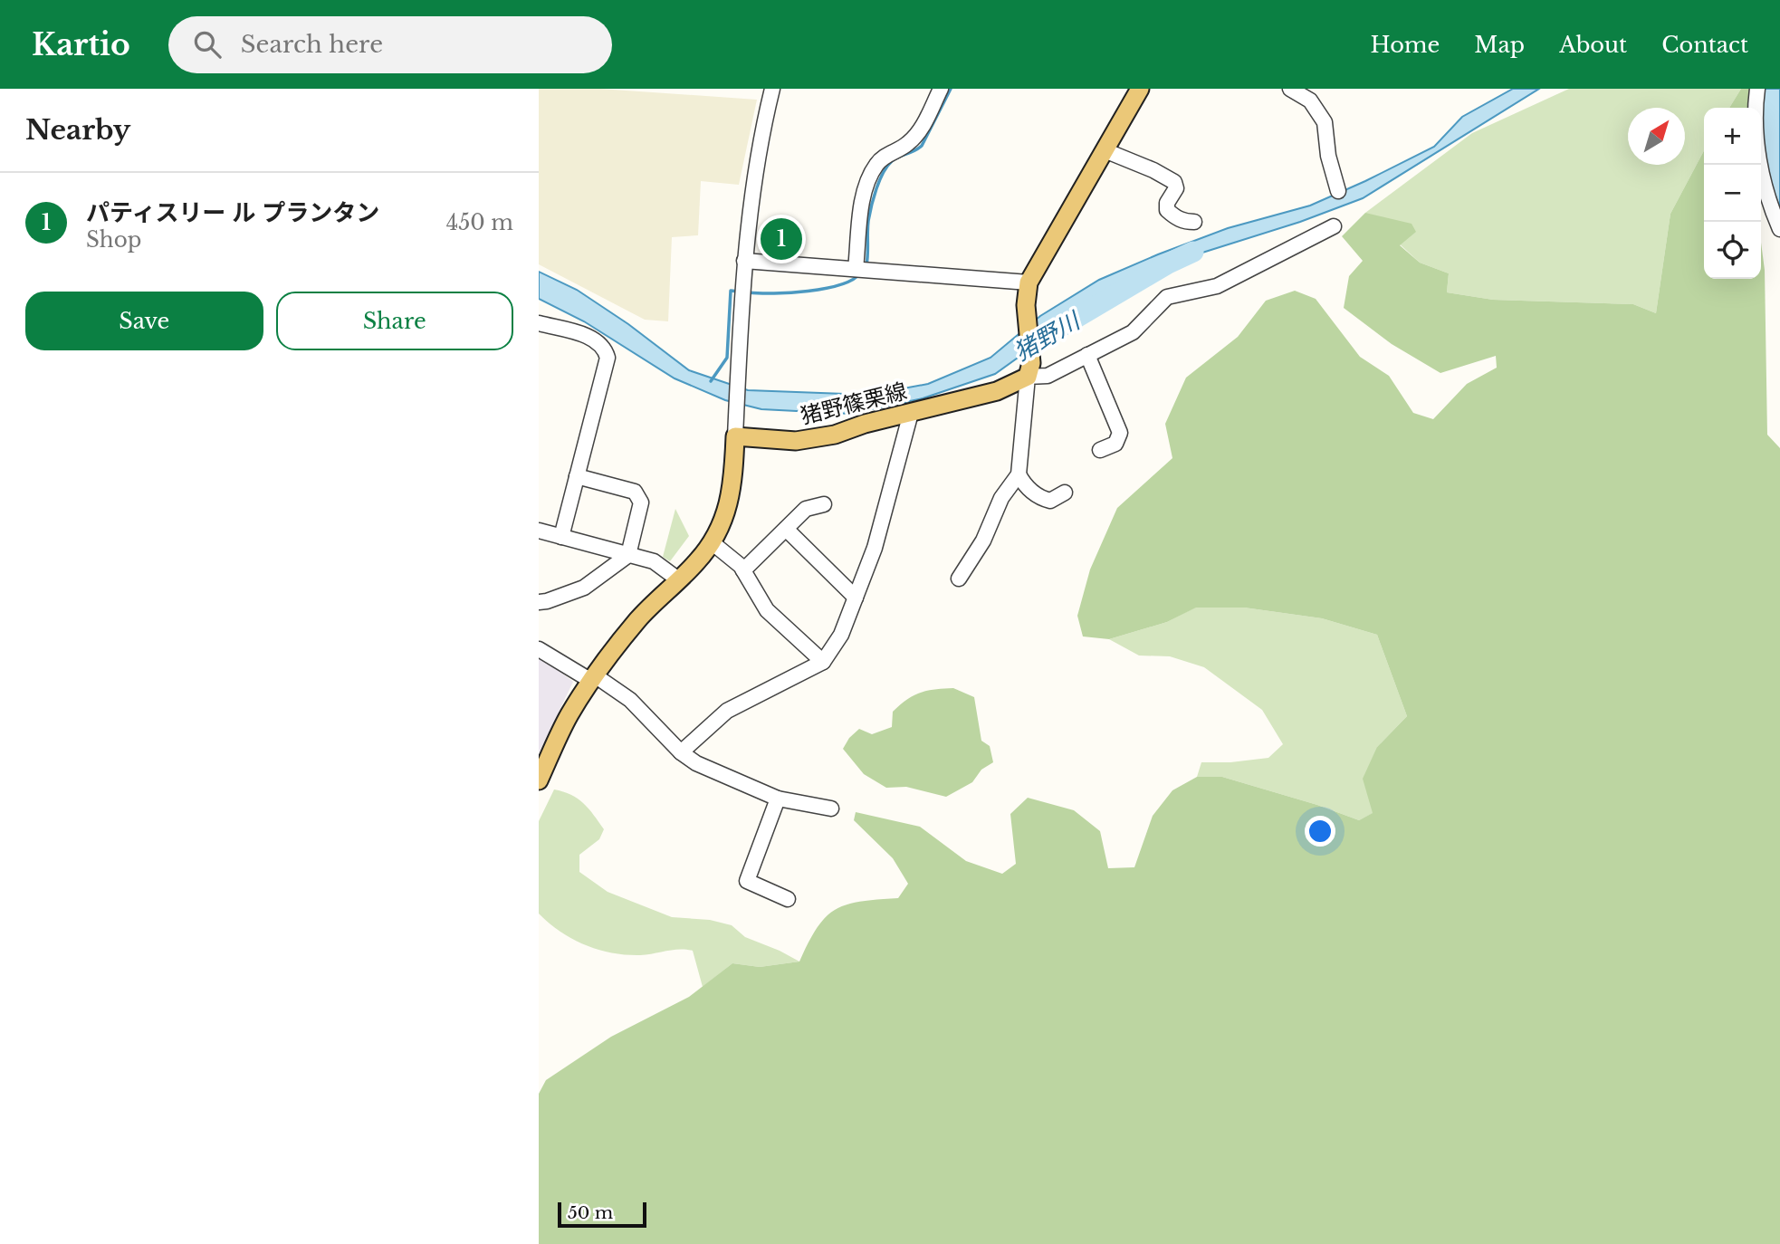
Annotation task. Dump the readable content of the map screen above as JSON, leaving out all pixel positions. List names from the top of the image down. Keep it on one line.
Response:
{"streets":{"main road":["猪野篠栗線"]},"water":["猪野川"],"scale_bar":"50 m","north":"top right","page":{"header":"Kartio","search":"Search here","nav":["Home","Map","About","Contact"],"heading":"Nearby","map_buttons":["+","−"],"list":[{"mark":"1","name":"パティスリー ル プランタン","note":"Shop","value":"450 m"}],"pins":"1","buttons":["Save","Share"],"scale":"50 m"}}
